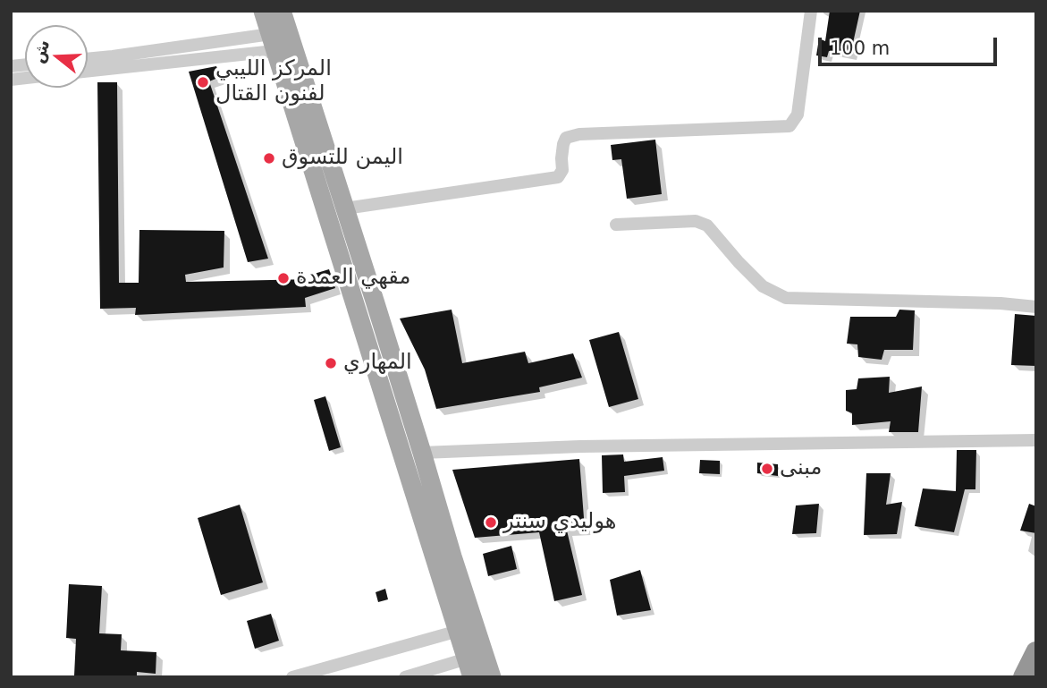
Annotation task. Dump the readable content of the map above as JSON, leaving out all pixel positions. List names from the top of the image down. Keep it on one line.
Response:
{"places":["المركز الليبي لفنون القتال","اليمن للتسوق","مقهي العمدة","المهاري","مبنى","هوليدي سنتر"],"scale_bar":"100 m","north":"left"}
